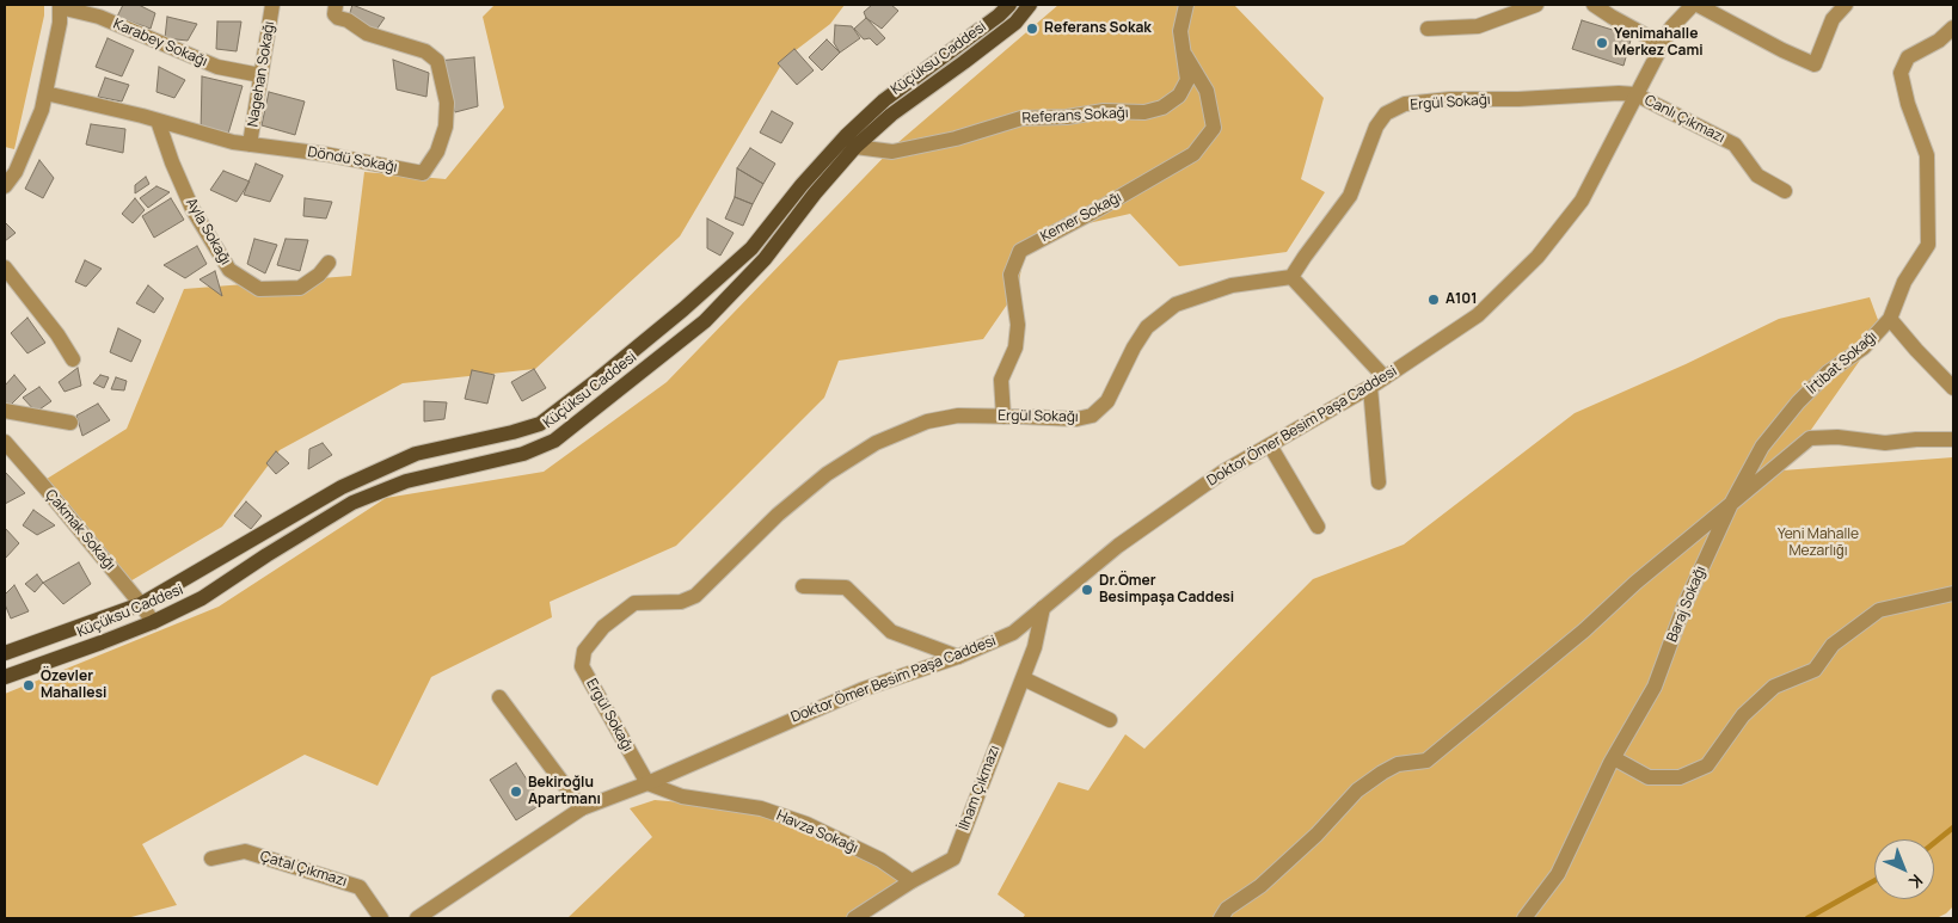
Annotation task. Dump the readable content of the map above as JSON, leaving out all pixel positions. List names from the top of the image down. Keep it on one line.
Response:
{"streets":{"main road":["Küçüksu Caddesi"],"street":["Karabey Sokağı","Nagehan Sokağı","Ergül Sokağı","Referans Sokağı","Canlı Çıkmazı","Döndü Sokağı","Kemer Sokağı","Ayla Sokağı","İrtibat Sokağı","Doktor Ömer Besim Paşa Caddesi","Çakmak Sokağı","Baraj Sokağı","İlham Çıkmazı","Havza Sokağı","Çatal Çıkmazı"]},"crossings":[["Karabey Sokağı","Nagehan Sokağı"],["Küçüksu Caddesi","Referans Sokağı"],["Küçüksu Caddesi","Çakmak Sokağı"],["Nagehan Sokağı","Döndü Sokağı"],["Ergül Sokağı","Canlı Çıkmazı"],["Ergül Sokağı","Kemer Sokağı"],["Ergül Sokağı","Doktor Ömer Besim Paşa Caddesi"],["Ergül Sokağı","Havza Sokağı"],["Referans Sokağı","Kemer Sokağı"],["Canlı Çıkmazı","Doktor Ömer Besim Paşa Caddesi"],["Döndü Sokağı","Ayla Sokağı"],["İrtibat Sokağı","Baraj Sokağı"],["Doktor Ömer Besim Paşa Caddesi","İlham Çıkmazı"],["Doktor Ömer Besim Paşa Caddesi","Havza Sokağı"],["İlham Çıkmazı","Havza Sokağı"]],"parks":["Yeni Mahalle Mezarlıḡı"],"places":["Referans Sokak","Yenimahalle Merkez Cami","A101","Dr.Ömer Besimpaşa Caddesi","Özevler Mahallesi","Bekiroğlu Apartmanı"],"north":"bottom right"}
